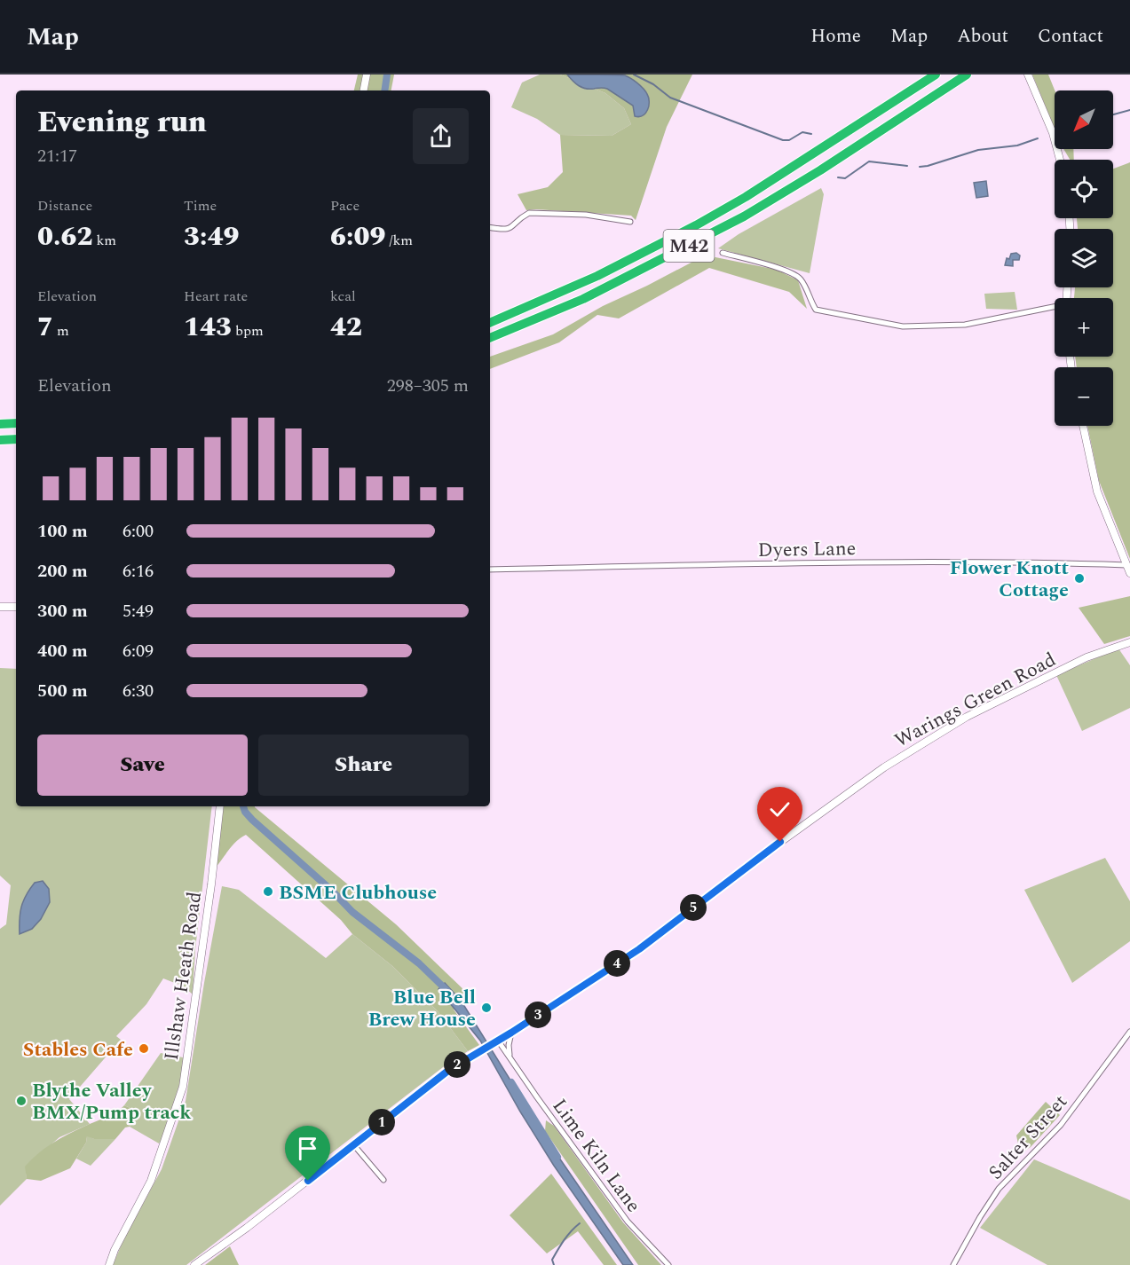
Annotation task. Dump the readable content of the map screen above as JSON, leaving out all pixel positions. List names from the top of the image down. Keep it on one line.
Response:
{"streets":{"highway":["M42"],"street":["Dyers Lane","Warings Green Road","Illshaw Heath Road","Salter Street","Lime Kiln Lane"]},"crossings":[["Warings Green Road","Lime Kiln Lane"]],"places":["Flower Knott Cottage","BSME Clubhouse","Blue Bell Brew House","Stables Cafe","Blythe Valley BMX/Pump track"],"north":"bottom left","page":{"header":"Map","nav":["Home","Map","About","Contact"],"map_buttons":["+","−"],"heading":["Evening run","21:17"],"stats":[["Distance","0.62 km"],["Time","3:49"],["Pace","6:09 /km"],["Elevation","7 m"],["Heart rate","143 bpm"],["kcal","42"]],"chart":["Elevation","298–305 m"],"list":[{"name":"100 m","note":"6:00"},{"name":"200 m","note":"6:16"},{"name":"300 m","note":"5:49"},{"name":"400 m","note":"6:09"},{"name":"500 m","note":"6:30"}],"buttons":["Save","Share"],"pins":["5","4","3","2","1"]}}
